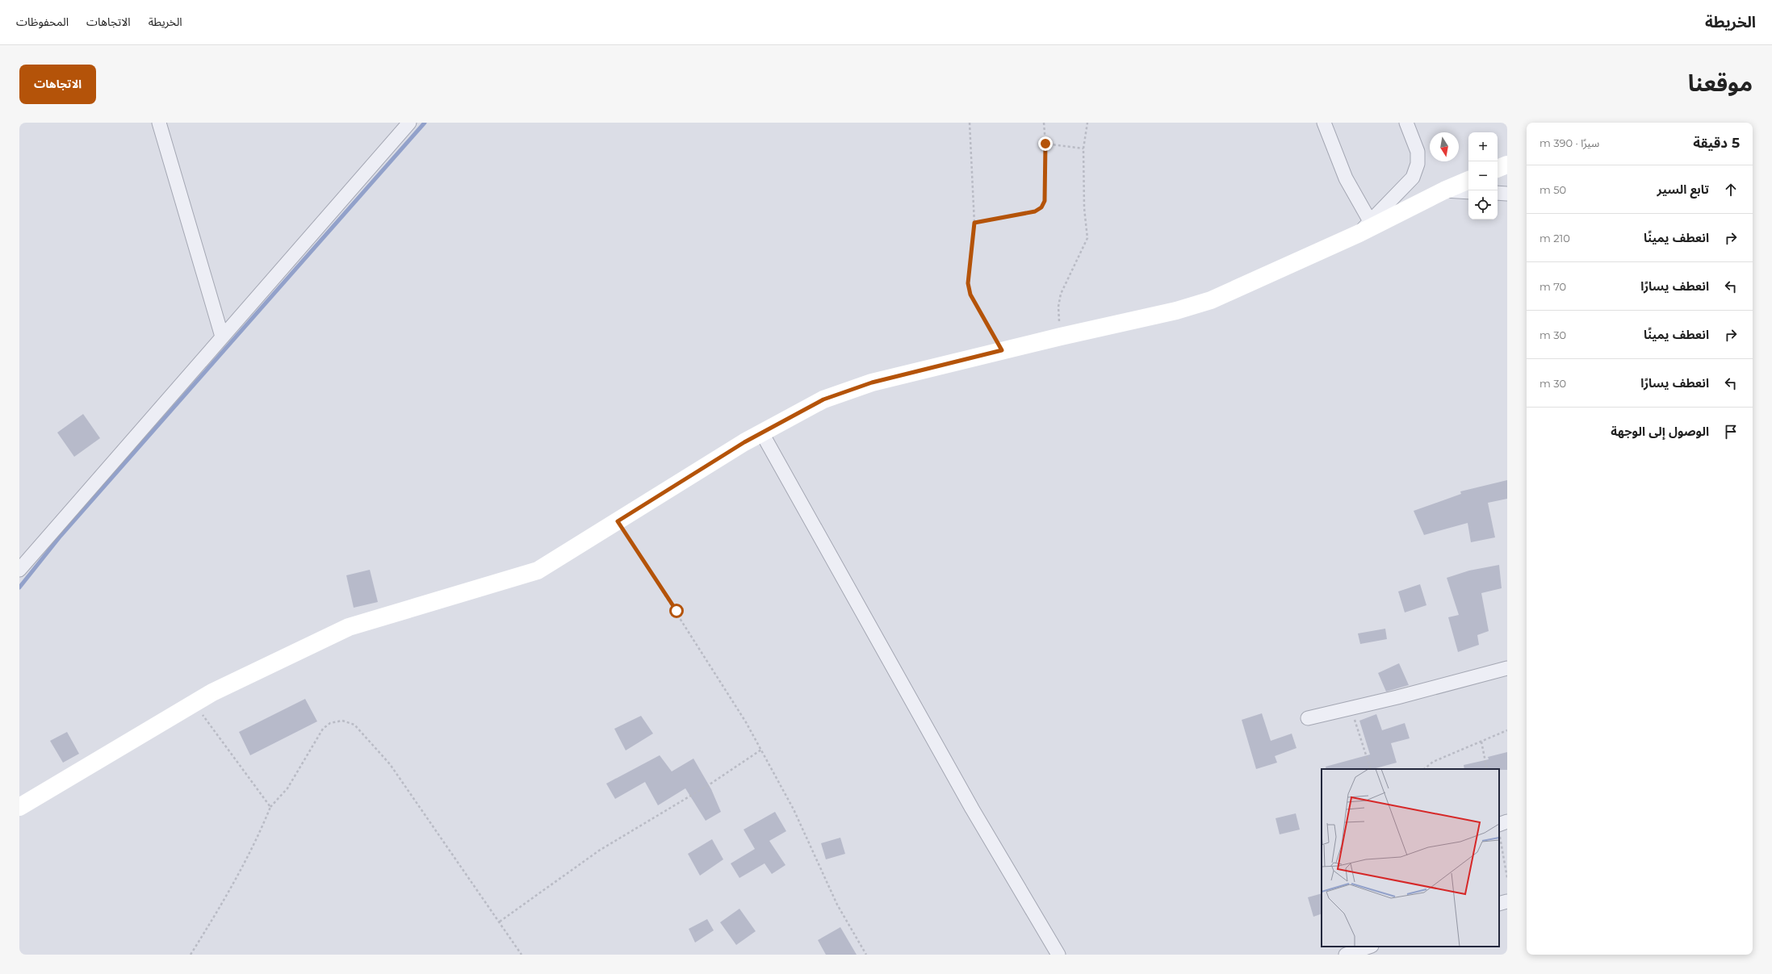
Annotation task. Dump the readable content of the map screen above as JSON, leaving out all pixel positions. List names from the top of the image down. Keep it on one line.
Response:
{"north":"bottom","page":{"header":"الخريطة","nav":["الخريطة","الاتجاهات","المحفوظات"],"title":"موقعنا","buttons":"الاتجاهات","heading":["5 دقيقة","سيرًا · 390 m"],"map_buttons":["+","−"],"list":[["تابع السير","50 m"],["انعطف يمينًا","210 m"],["انعطف يسارًا","70 m"],["انعطف يمينًا","30 m"],["انعطف يسارًا","30 m"],"الوصول إلى الوجهة"]}}
